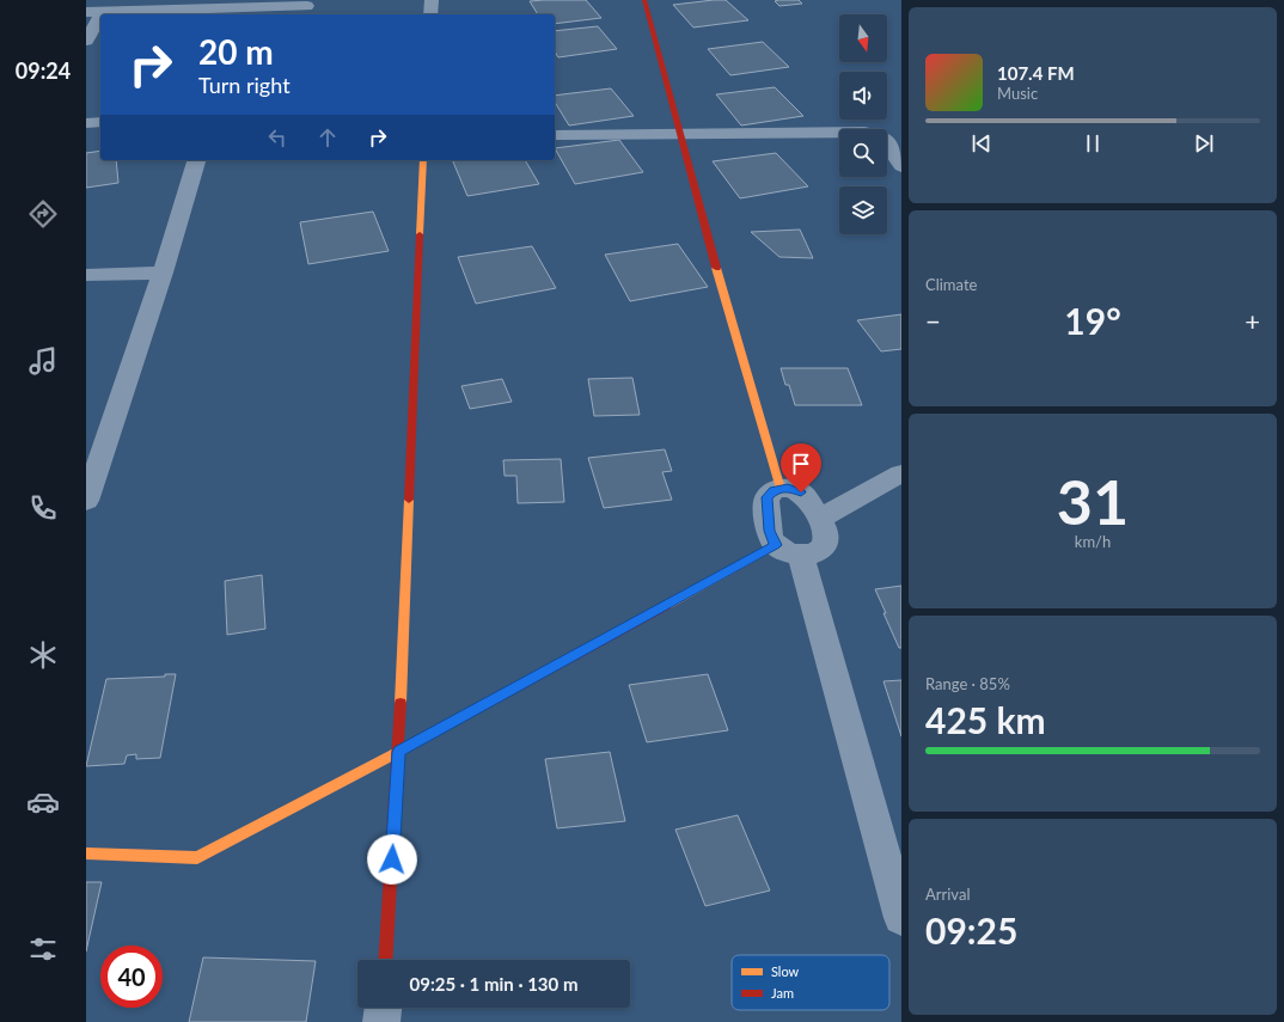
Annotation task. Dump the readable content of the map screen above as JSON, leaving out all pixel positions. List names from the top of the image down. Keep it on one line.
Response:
{"legend":["Slow","Jam"],"north":"bottom","page":{"tabs":"09:24","turn":["20 m","Turn right"],"song":["107.4 FM","Music"],"tile":["Climate",["31","km/h"],["Range · 85%","425 km"],["Arrival","09:25"]],"heat":["−","19°","+"],"limit":"40","trip":"09:25 · 1 min · 130 m"}}
